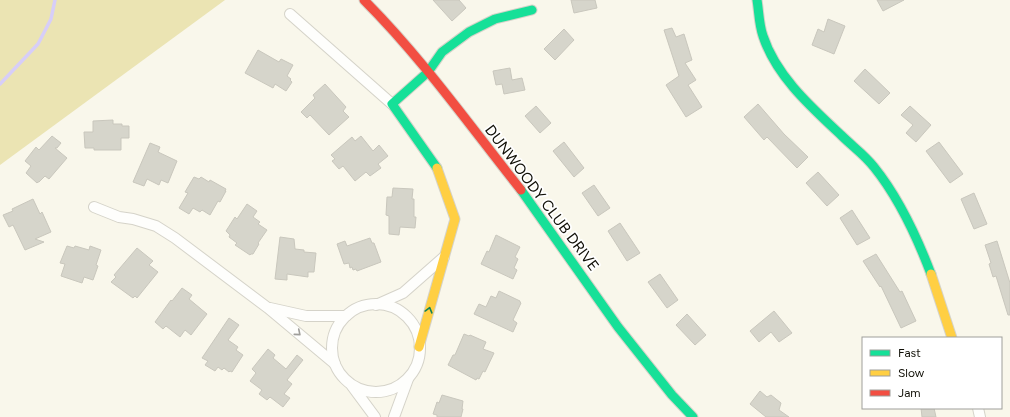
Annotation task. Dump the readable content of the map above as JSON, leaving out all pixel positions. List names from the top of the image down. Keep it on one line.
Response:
{"streets":{"street":["DUNWOODY CLUB DRIVE"]},"legend":["Fast","Slow","Jam"]}
